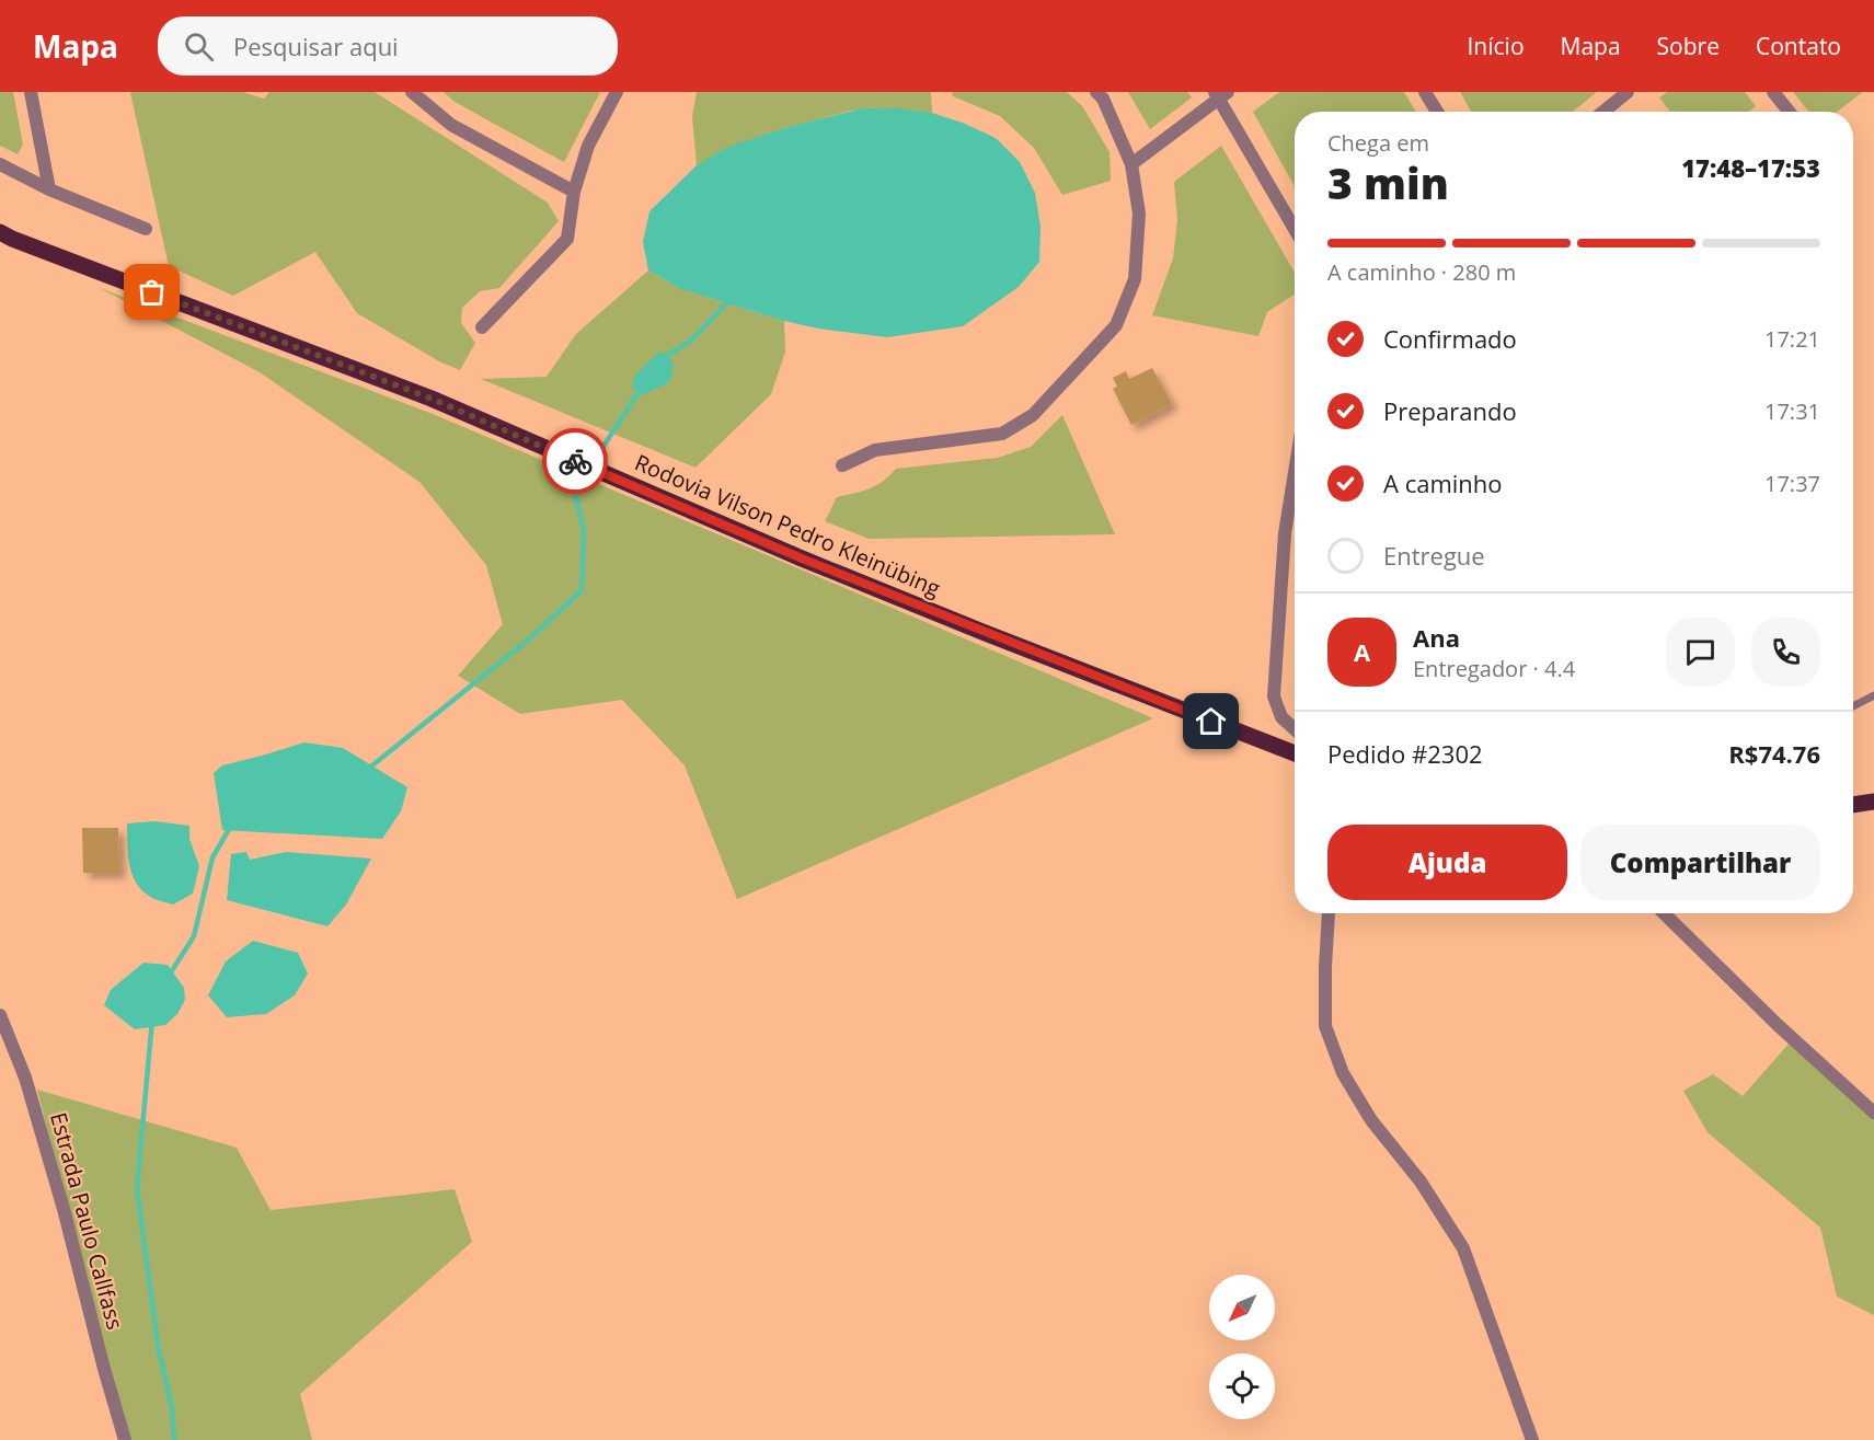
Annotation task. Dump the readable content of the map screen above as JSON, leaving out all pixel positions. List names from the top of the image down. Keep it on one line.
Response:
{"streets":{"main road":["Rodovia Vilson Pedro Kleinübing"],"street":["Estrada Paulo Callfass"]},"north":"bottom left","page":{"header":"Mapa","search":"Pesquisar aqui","nav":["Início","Mapa","Sobre","Contato"],"heading":["3 min","Chega em","17:48–17:53"],"panel":["Ana","Entregador · 4.4","Pedido #2302","R$74.76"],"bar":"A caminho · 280 m","list":[["Confirmado","17:21"],["Preparando","17:31"],["A caminho","17:37"],"Entregue"],"round":"A","buttons":["Ajuda","Compartilhar"]}}
